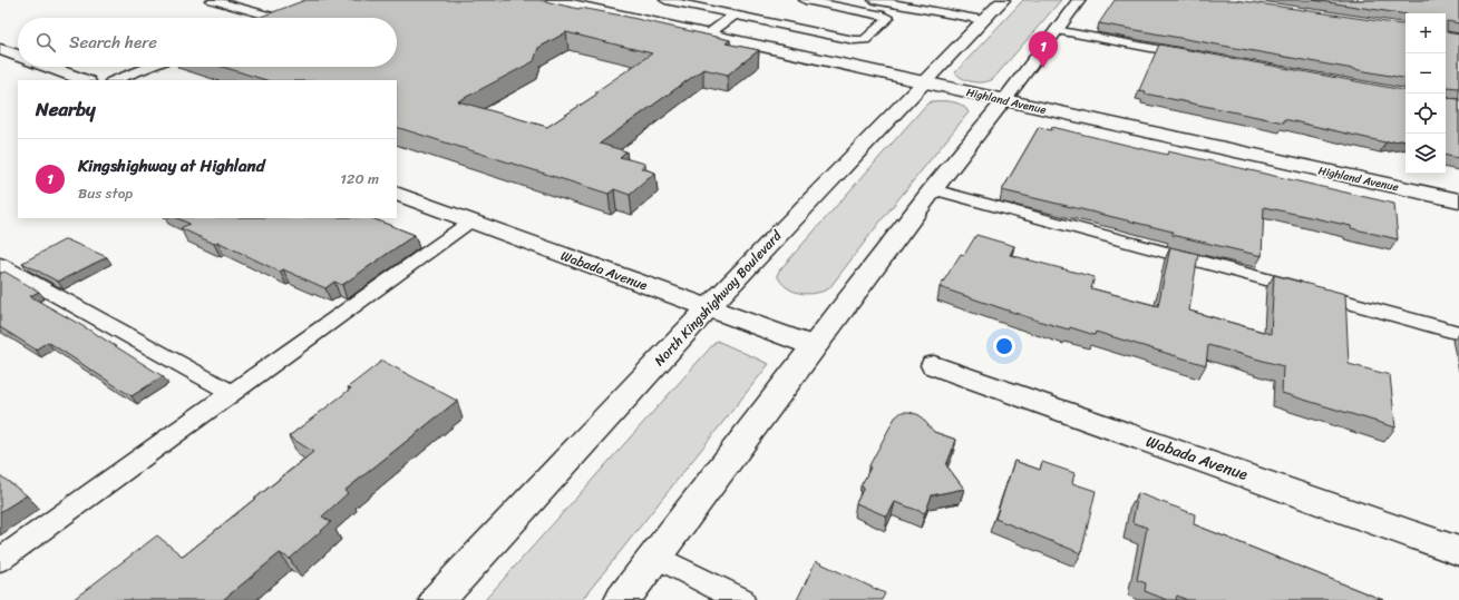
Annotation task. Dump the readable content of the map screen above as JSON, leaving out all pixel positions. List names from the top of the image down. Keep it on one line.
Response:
{"streets":{"main road":["Highland Avenue","Wabada Avenue","North Kingshighway Boulevard"]},"crossings":[["Highland Avenue","North Kingshighway Boulevard"],["Wabada Avenue","North Kingshighway Boulevard"]],"page":{"map_buttons":["+","−"],"search":"Search here","pins":"1","heading":"Nearby","list":[{"mark":"1","name":"Kingshighway at Highland","note":"Bus stop","value":"120 m"}]}}
